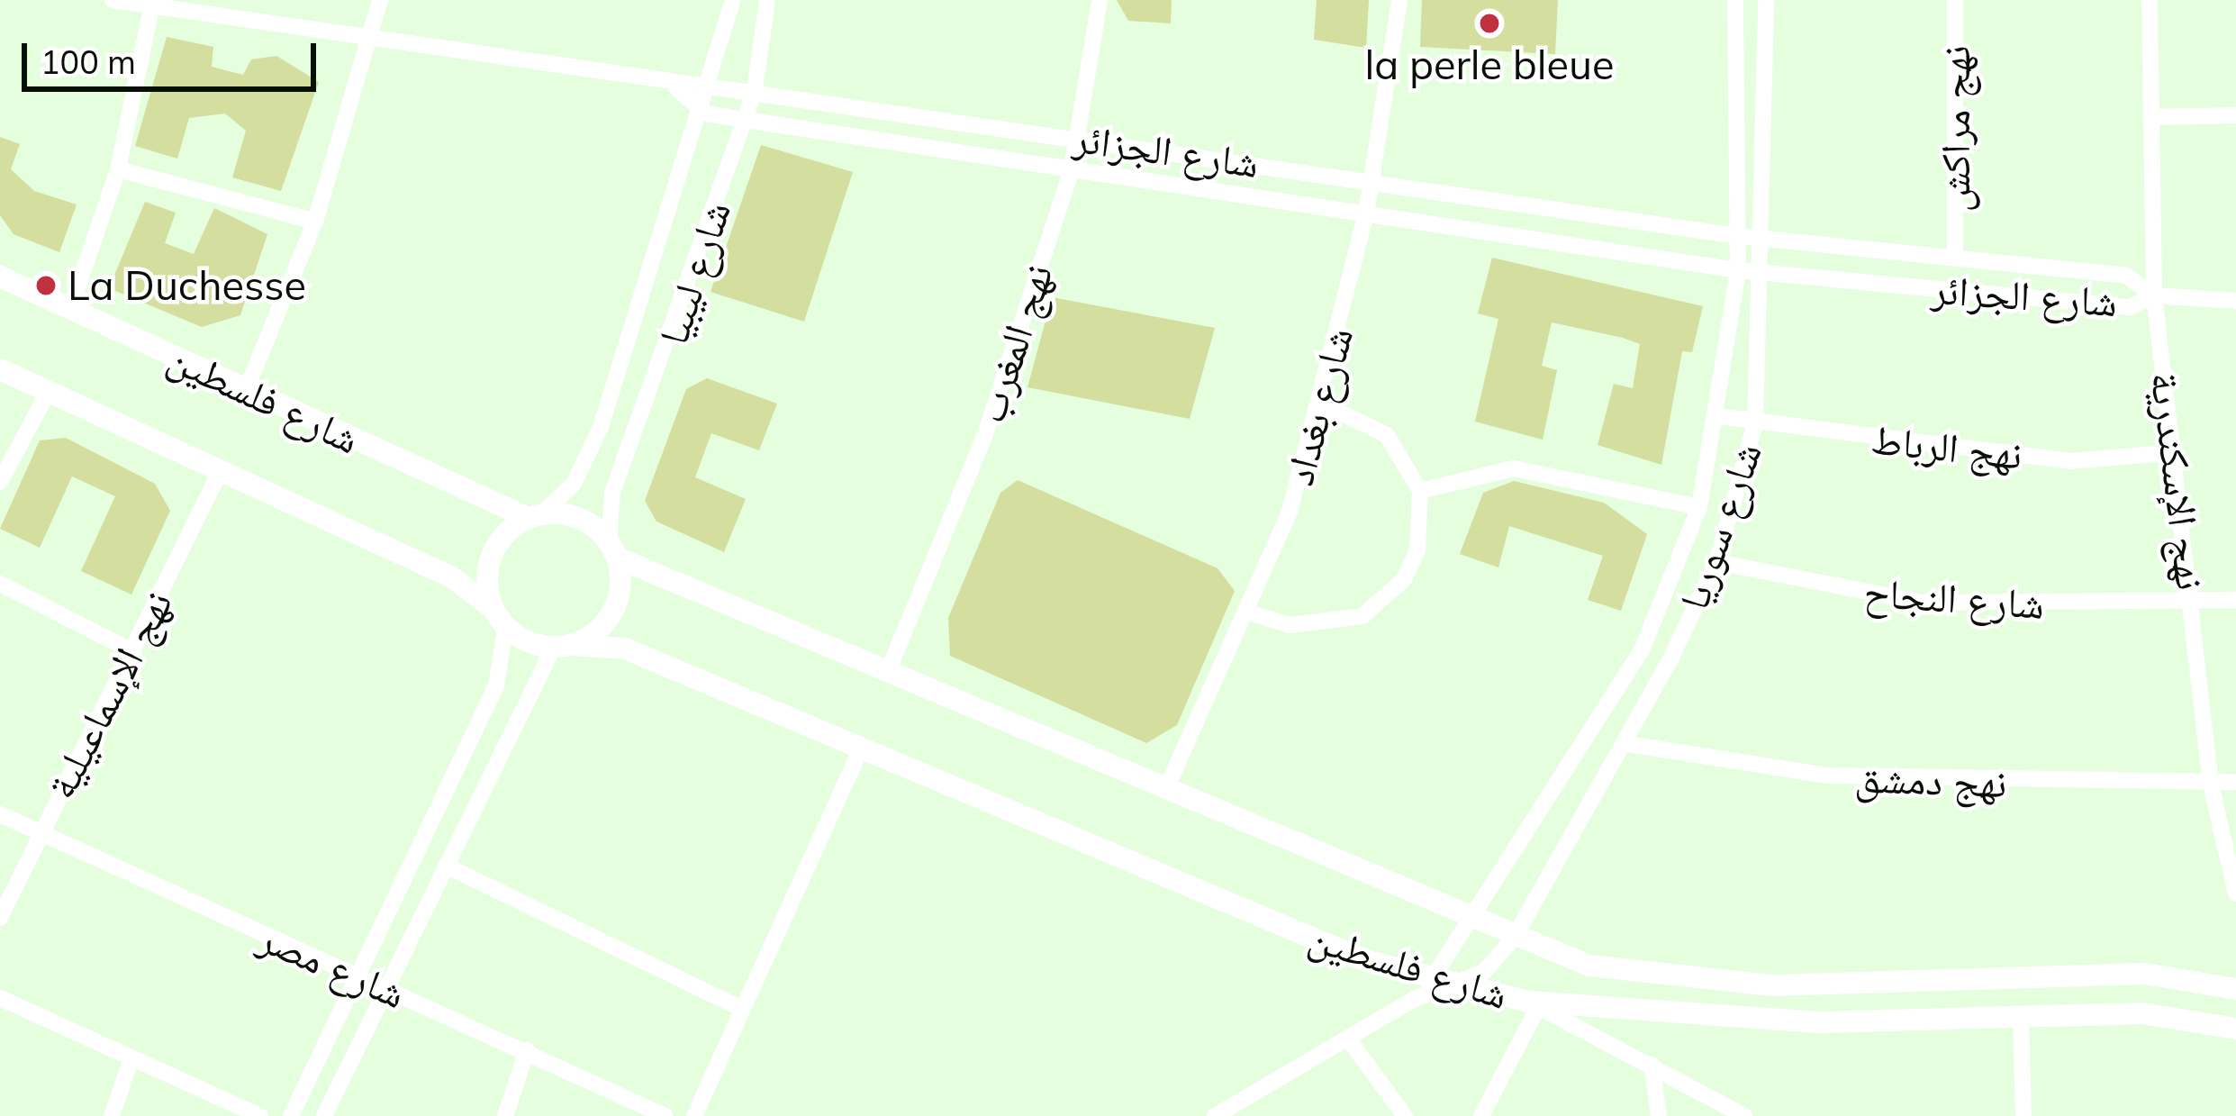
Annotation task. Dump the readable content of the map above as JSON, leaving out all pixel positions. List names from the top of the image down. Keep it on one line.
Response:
{"streets":{"street":["نهج مراكش","شارع الجزائر","شارع ليبيا","نهج المغرب","شارع فلسطين","شارع بغداد","نهج الرباط","نهج الإسكندرية","شارع سوريا","شارع النجاح","نهج الإسماعيلية","نهج دمشق","شارع مصر"]},"crossings":[["نهج مراكش","شارع الجزائر"],["شارع الجزائر","شارع ليبيا"],["شارع الجزائر","نهج المغرب"],["شارع الجزائر","شارع بغداد"],["شارع الجزائر","نهج الإسكندرية"],["شارع الجزائر","شارع سوريا"],["شارع ليبيا","شارع فلسطين"],["نهج المغرب","شارع فلسطين"],["شارع فلسطين","شارع بغداد"],["شارع فلسطين","شارع سوريا"],["شارع فلسطين","نهج الإسماعيلية"],["نهج الرباط","نهج الإسكندرية"],["نهج الرباط","شارع سوريا"],["نهج الإسكندرية","شارع النجاح"],["نهج الإسكندرية","نهج دمشق"],["شارع سوريا","شارع النجاح"],["شارع سوريا","نهج دمشق"],["نهج الإسماعيلية","شارع مصر"]],"places":["la perle bleue","La Duchesse"],"scale_bar":"100 m"}
